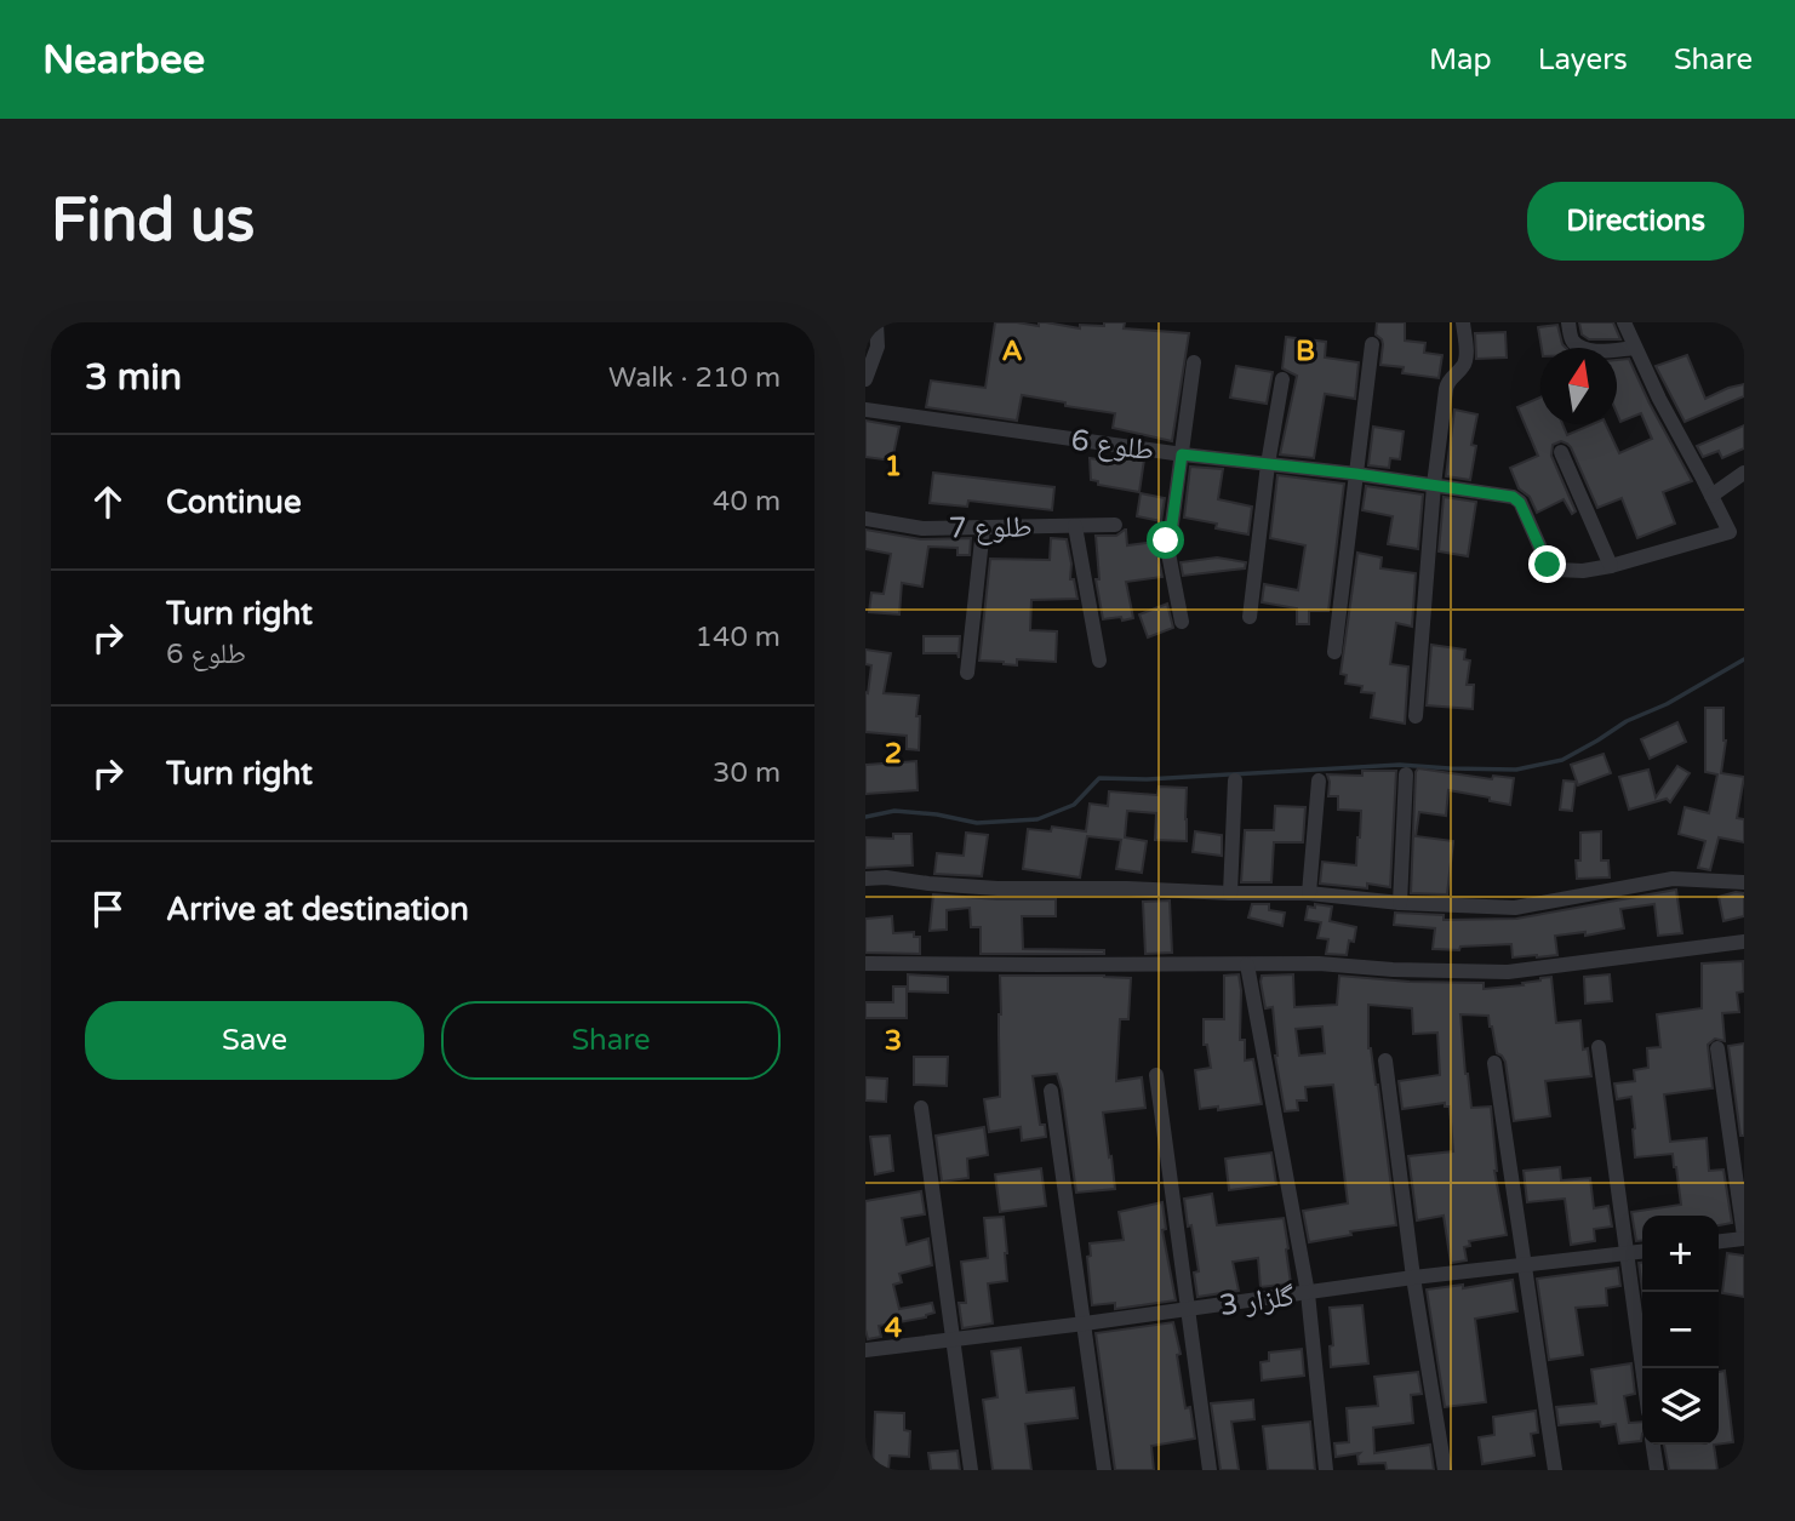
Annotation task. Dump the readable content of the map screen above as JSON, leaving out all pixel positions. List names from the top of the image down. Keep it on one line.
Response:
{"streets":{"street":["طلوع 6","طلوع 7","گلزار 3"]},"north":"top","page":{"header":"Nearbee","nav":["Map","Layers","Share"],"buttons":["Directions",["Save","Share"]],"title":"Find us","heading":["3 min","Walk · 210 m"],"list":[["Continue","40 m"],["Turn right","طلوع 6","140 m"],["Turn right","30 m"],"Arrive at destination"],"map_buttons":["+","−"]},"grid":{"columns":["A","B"],"rows":["1","2","3","4"]}}
